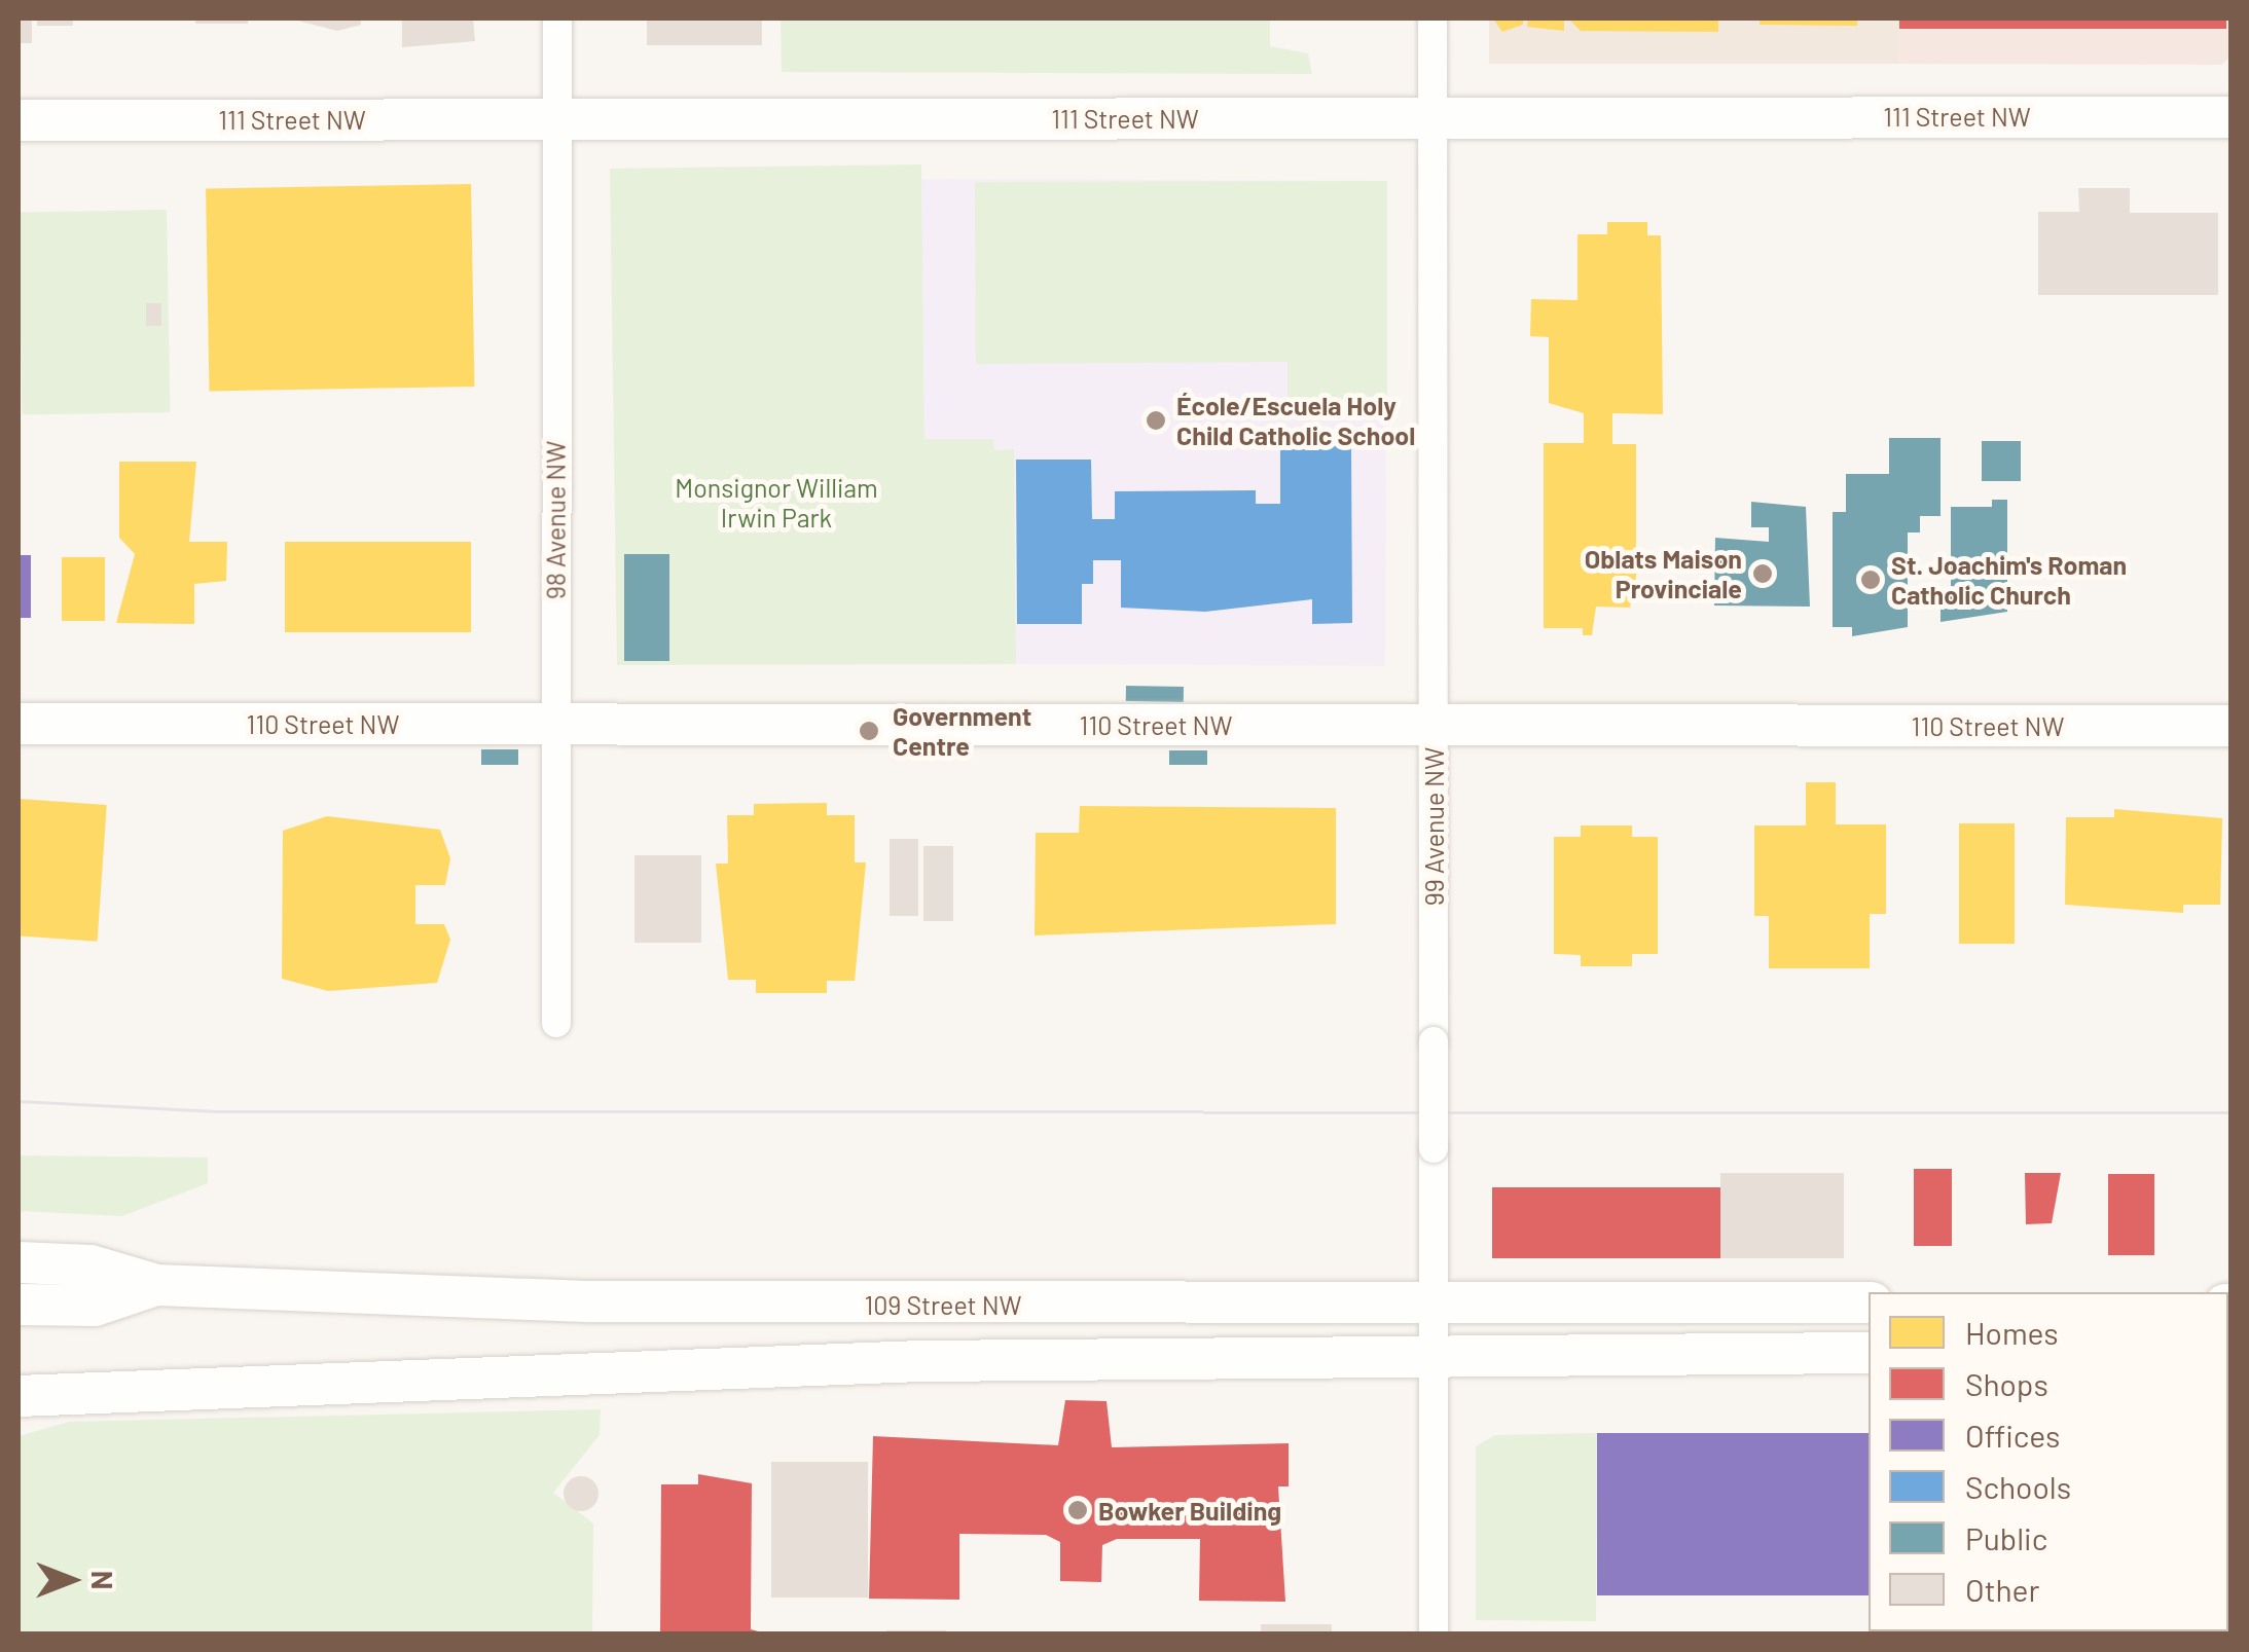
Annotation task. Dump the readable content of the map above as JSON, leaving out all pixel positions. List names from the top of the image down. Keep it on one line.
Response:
{"streets":{"street":["111 Street NW","98 Avenue NW","110 Street NW","99 Avenue NW","109 Street NW"]},"crossings":[["111 Street NW","98 Avenue NW"],["111 Street NW","99 Avenue NW"],["98 Avenue NW","110 Street NW"],["110 Street NW","99 Avenue NW"],["99 Avenue NW","109 Street NW"]],"parks":["Monsignor William Irwin Park"],"places":["École/Escuela Holy Child Catholic School","Oblats Maison Provinciale","St. Joachim's Roman Catholic Church","Government Centre","Bowker Building"],"legend":["Homes","Shops","Offices","Schools","Public","Other"],"north":"right"}
